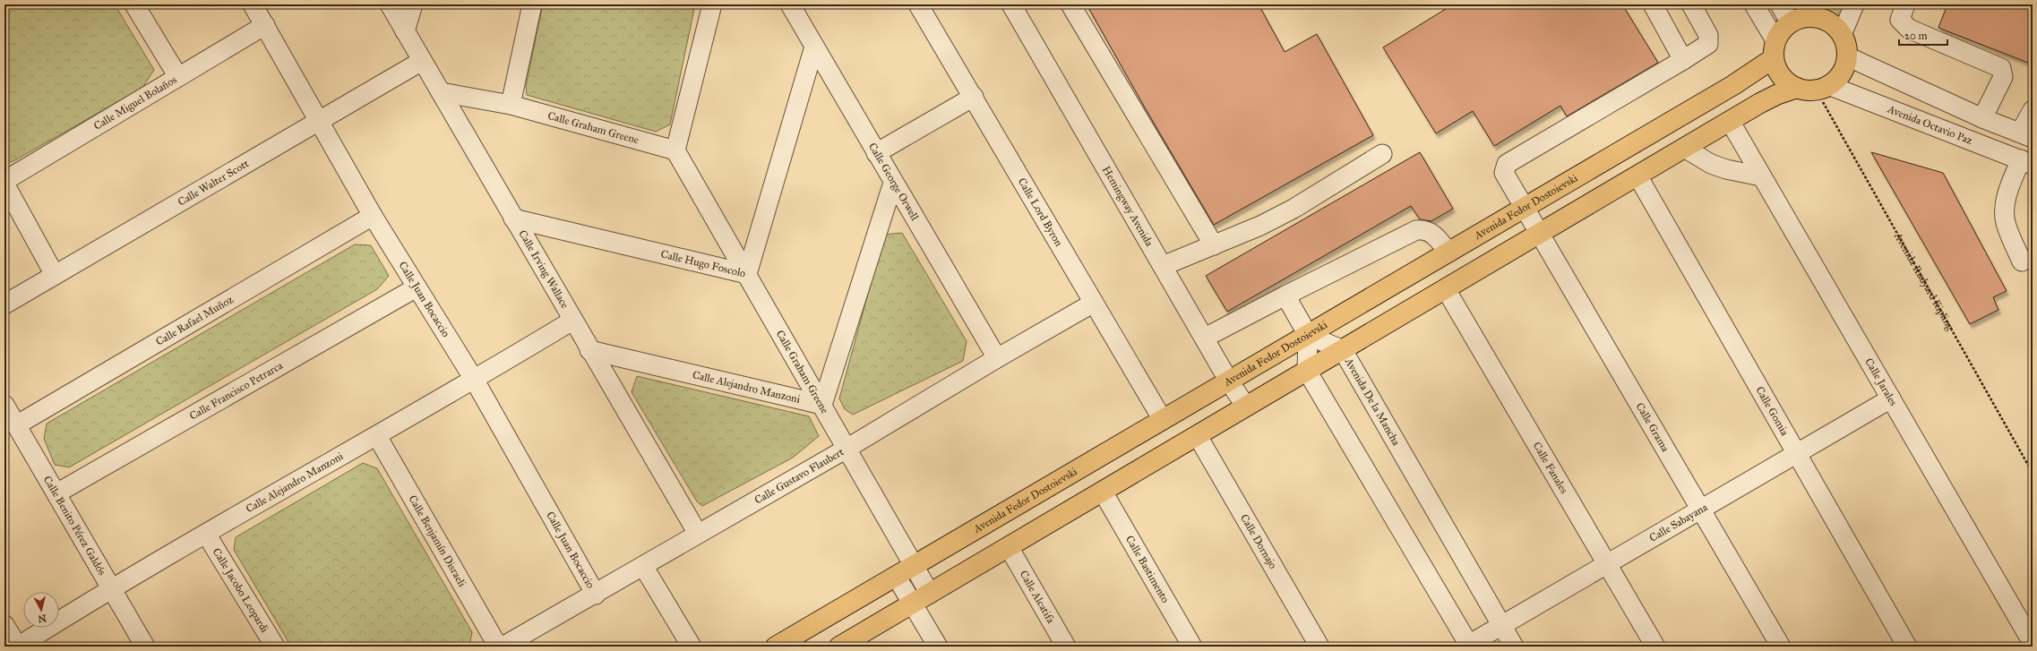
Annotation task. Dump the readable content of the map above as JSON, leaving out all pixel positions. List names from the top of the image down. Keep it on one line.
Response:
{"streets":{"main road":["Avenida Fedor Dostoievski"],"street":["Calle Miguel Bolaños","Avenida Octavio Paz","Calle Graham Greene","Calle George Orwell","Calle Walter Scott","Hemingway Avenida","Calle Lord Byron","Calle Hugo Foscolo","Calle Irving Wallace","Calle Juan Bocaccio","Calle Rafael Muñoz","Calle Jarales","Calle Alejandro Manzoni","Calle Francisco Petrarca","Avenida De la Mancha","Calle Gomia","Calle Grama","Calle Fanales","Calle Gustavo Flaubert","Calle Sabayana","Calle Benito Pérez Galdós","Calle Dornajo","Calle Benjamín Disraeli","Calle Bastimento","Calle Jacobo Leopardi","Calle Alcatifa"],"path":["Avenida Rudyard Kipling"]},"crossings":[["Calle Miguel Bolaños","Calle Juan Bocaccio"],["Avenida Octavio Paz","Avenida Fedor Dostoievski"],["Avenida Octavio Paz","Avenida Rudyard Kipling"],["Calle Graham Greene","Avenida Fedor Dostoievski"],["Calle Graham Greene","Calle Hugo Foscolo"],["Calle Graham Greene","Calle Irving Wallace"],["Calle Graham Greene","Calle Alejandro Manzoni"],["Calle Graham Greene","Calle Gustavo Flaubert"],["Calle George Orwell","Calle Hugo Foscolo"],["Calle George Orwell","Calle Gustavo Flaubert"],["Calle Walter Scott","Calle Irving Wallace"],["Calle Walter Scott","Calle Juan Bocaccio"],["Hemingway Avenida","Avenida Fedor Dostoievski"],["Avenida Fedor Dostoievski","Calle Lord Byron"],["Avenida Fedor Dostoievski","Avenida Rudyard Kipling"],["Avenida Fedor Dostoievski","Avenida De la Mancha"],["Avenida Fedor Dostoievski","Calle Grama"],["Calle Lord Byron","Calle Gustavo Flaubert"],["Calle Hugo Foscolo","Calle Irving Wallace"],["Calle Irving Wallace","Calle Alejandro Manzoni"],["Calle Irving Wallace","Calle Gustavo Flaubert"],["Calle Juan Bocaccio","Calle Rafael Muñoz"],["Calle Juan Bocaccio","Calle Alejandro Manzoni"],["Calle Juan Bocaccio","Calle Francisco Petrarca"],["Calle Juan Bocaccio","Calle Gustavo Flaubert"],["Calle Rafael Muñoz","Calle Benito Pérez Galdós"],["Calle Jarales","Calle Sabayana"],["Calle Alejandro Manzoni","Calle Benito Pérez Galdós"],["Calle Alejandro Manzoni","Calle Benjamín Disraeli"],["Calle Alejandro Manzoni","Calle Jacobo Leopardi"],["Calle Francisco Petrarca","Calle Benito Pérez Galdós"],["Avenida De la Mancha","Calle Sabayana"],["Calle Gomia","Calle Sabayana"],["Calle Grama","Calle Sabayana"],["Calle Fanales","Calle Sabayana"]],"scale_bar":"20 m","north":"bottom"}
